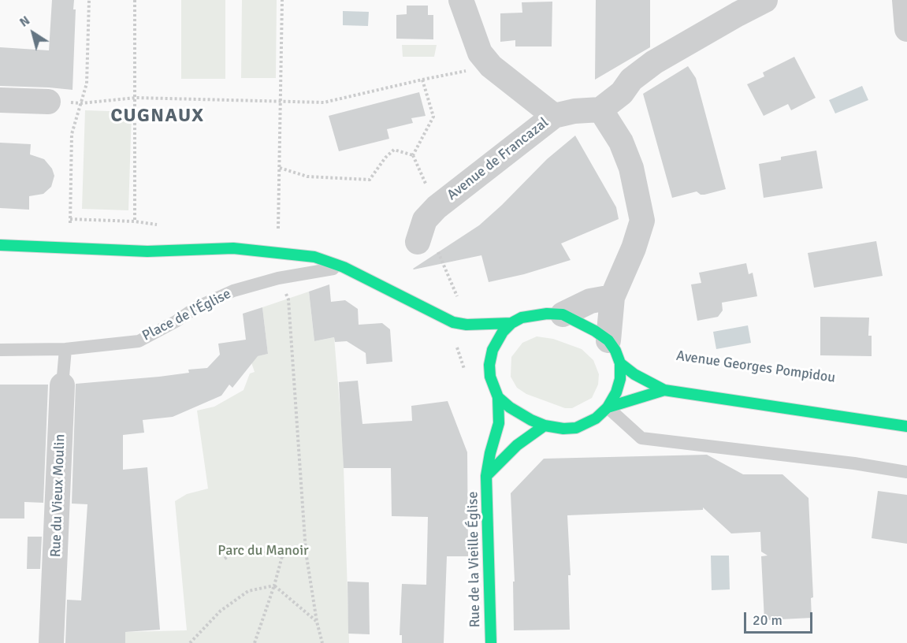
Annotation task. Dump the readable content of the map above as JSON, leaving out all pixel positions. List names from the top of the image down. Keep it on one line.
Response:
{"streets":{"main road":["Rue de la Vieille Église"],"street":["Avenue de Francazal","Rue du Vieux Moulin"],"lane":["Place de l'Église"]},"crossings":[["Place de l'Église","Rue du Vieux Moulin"]],"districts":["CUGNAUX"],"parks":["Parc du Manoir"],"scale_bar":"20 m","north":"top left"}
